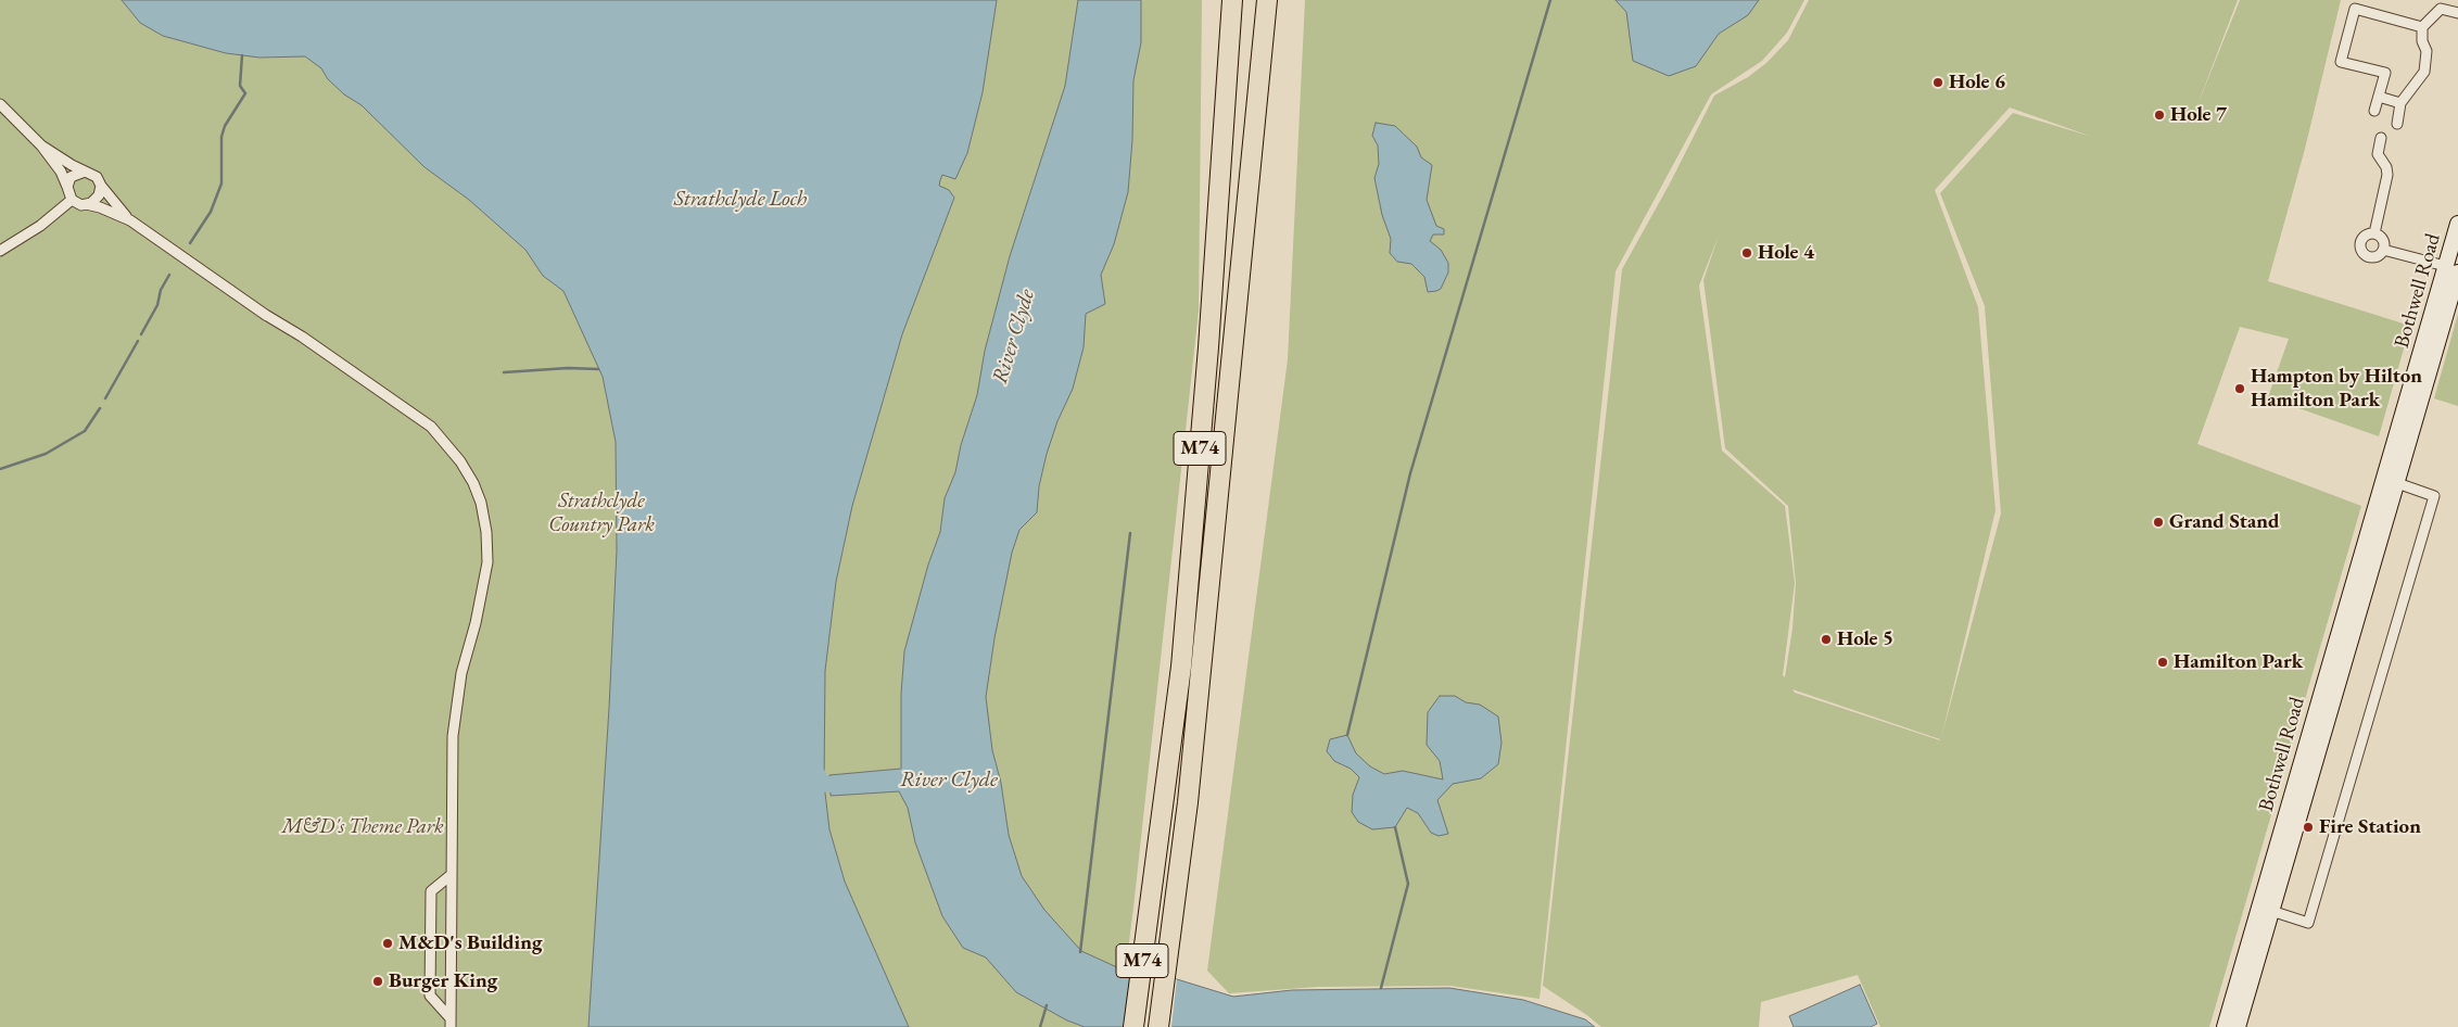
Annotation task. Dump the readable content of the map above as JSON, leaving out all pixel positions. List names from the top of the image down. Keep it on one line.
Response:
{"streets":{"highway":["M74"],"main road":["Bothwell Road"]},"water":["Strathclyde Loch","River Clyde"],"parks":["Strathclyde Country Park","M&D's Theme Park"],"places":["Hole 6","Hole 7","Hole 4","Hampton by Hilton Hamilton Park","Grand Stand","Hole 5","Hamilton Park","Fire Station","M&D's Building","Burger King"]}
